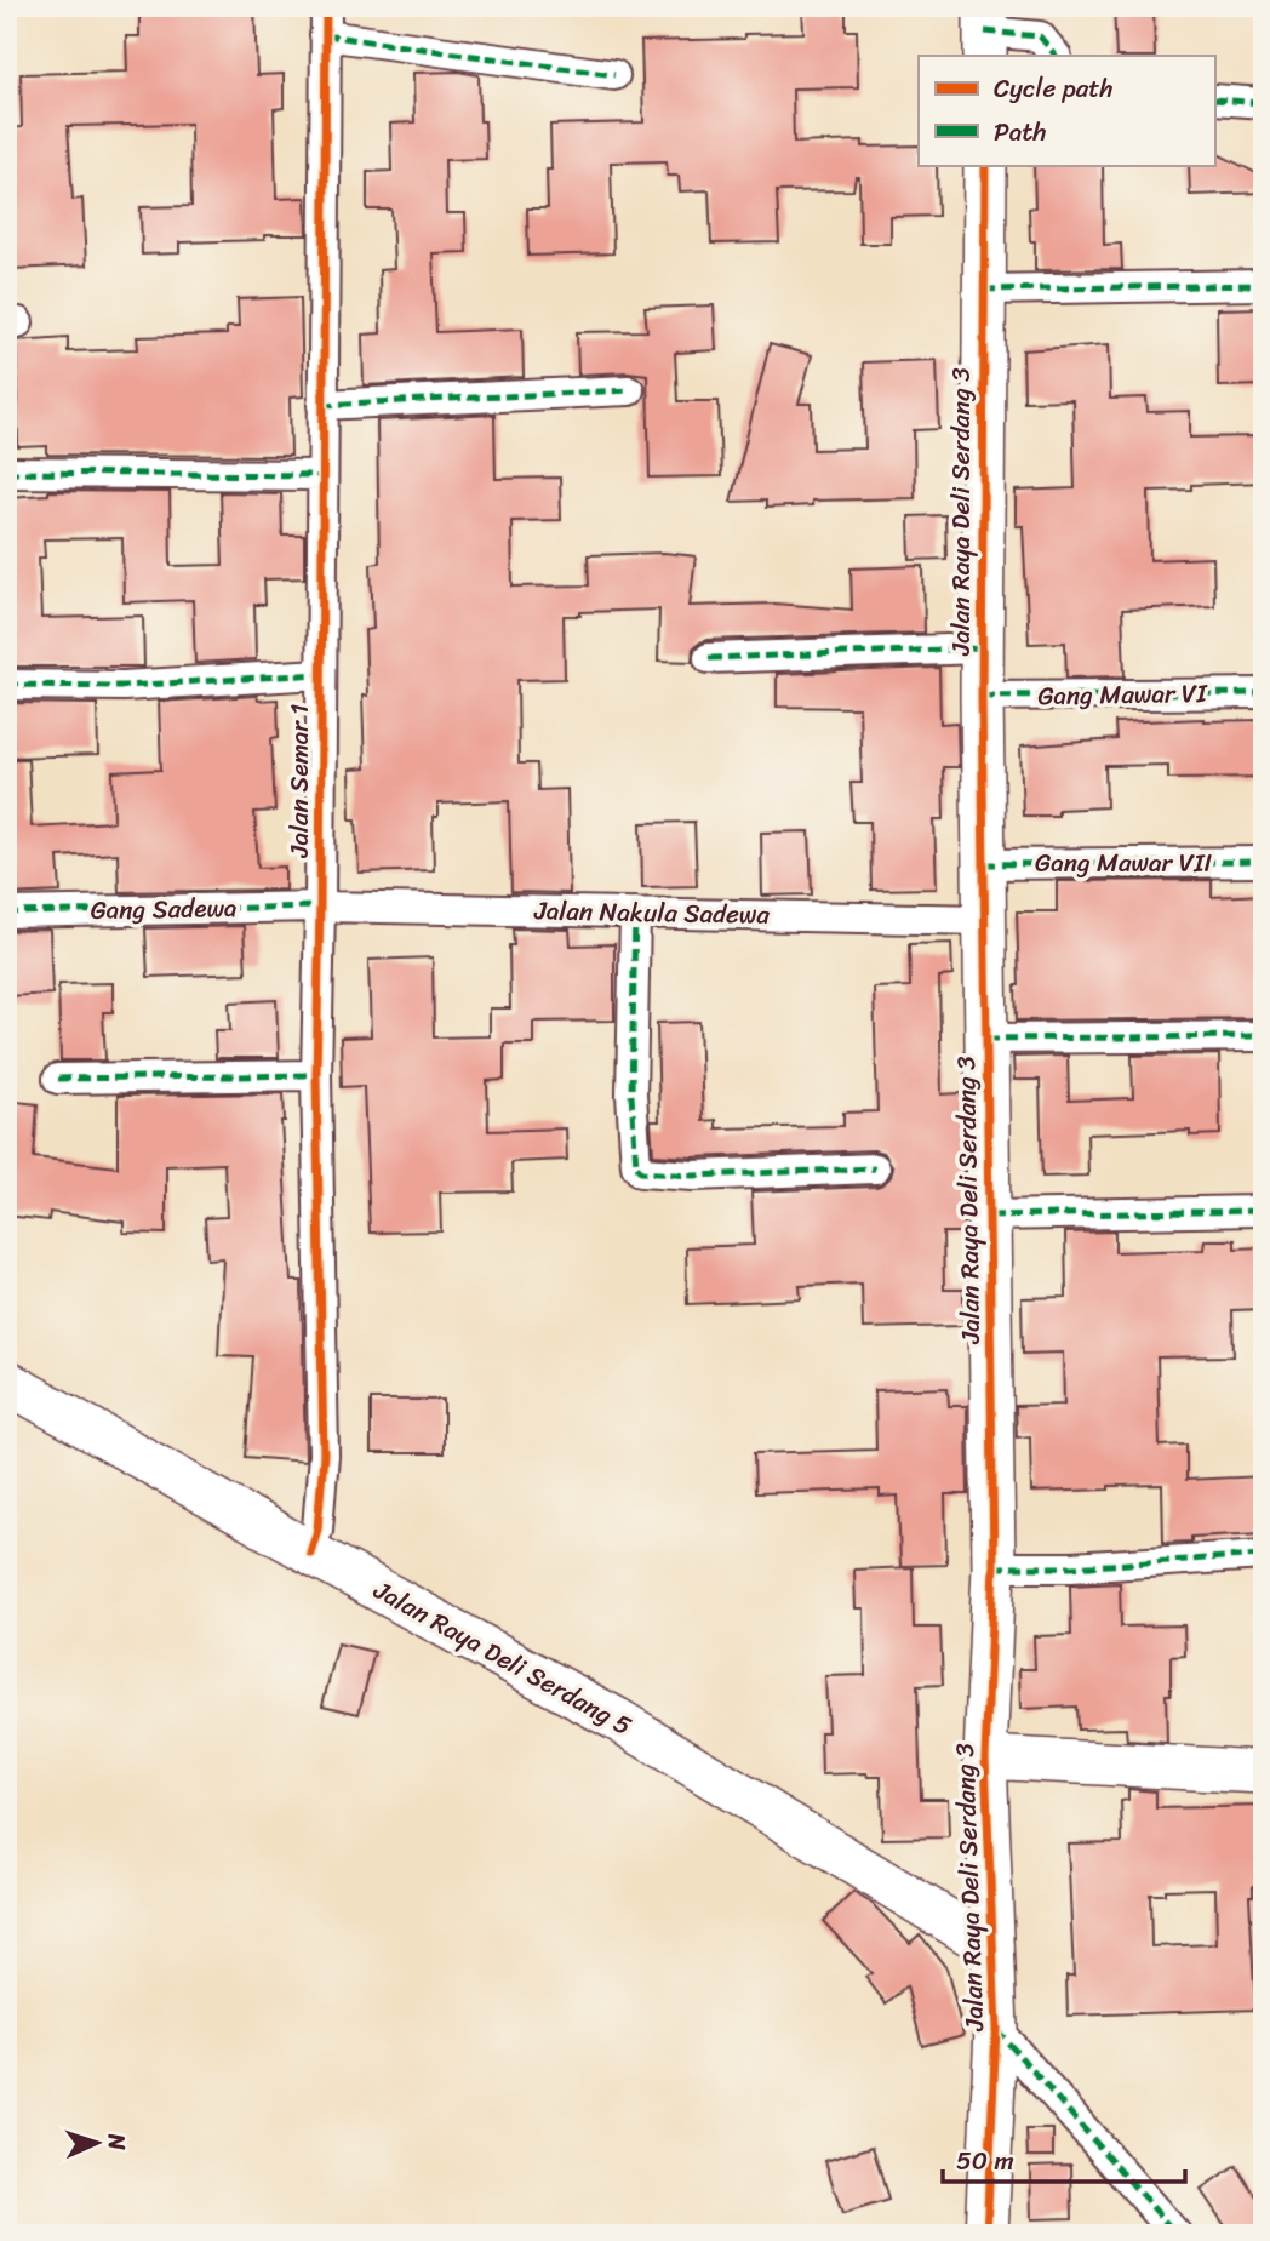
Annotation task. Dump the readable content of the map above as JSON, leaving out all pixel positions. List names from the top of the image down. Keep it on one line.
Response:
{"streets":{"street":["Jalan Raya Deli Serdang 3","Gang Mawar VI","Jalan Semar 1","Gang Mawar VII","Gang Sadewa","Jalan Nakula Sadewa","Jalan Raya Deli Serdang 5"]},"crossings":[["Jalan Raya Deli Serdang 3","Gang Mawar VI"],["Jalan Raya Deli Serdang 3","Gang Mawar VII"],["Jalan Raya Deli Serdang 3","Jalan Nakula Sadewa"],["Jalan Raya Deli Serdang 3","Jalan Raya Deli Serdang 5"],["Jalan Semar 1","Gang Sadewa"],["Jalan Semar 1","Jalan Nakula Sadewa"],["Jalan Semar 1","Jalan Raya Deli Serdang 5"],["Gang Sadewa","Jalan Nakula Sadewa"]],"legend":["Cycle path","Path"],"scale_bar":"50 m","north":"right"}
